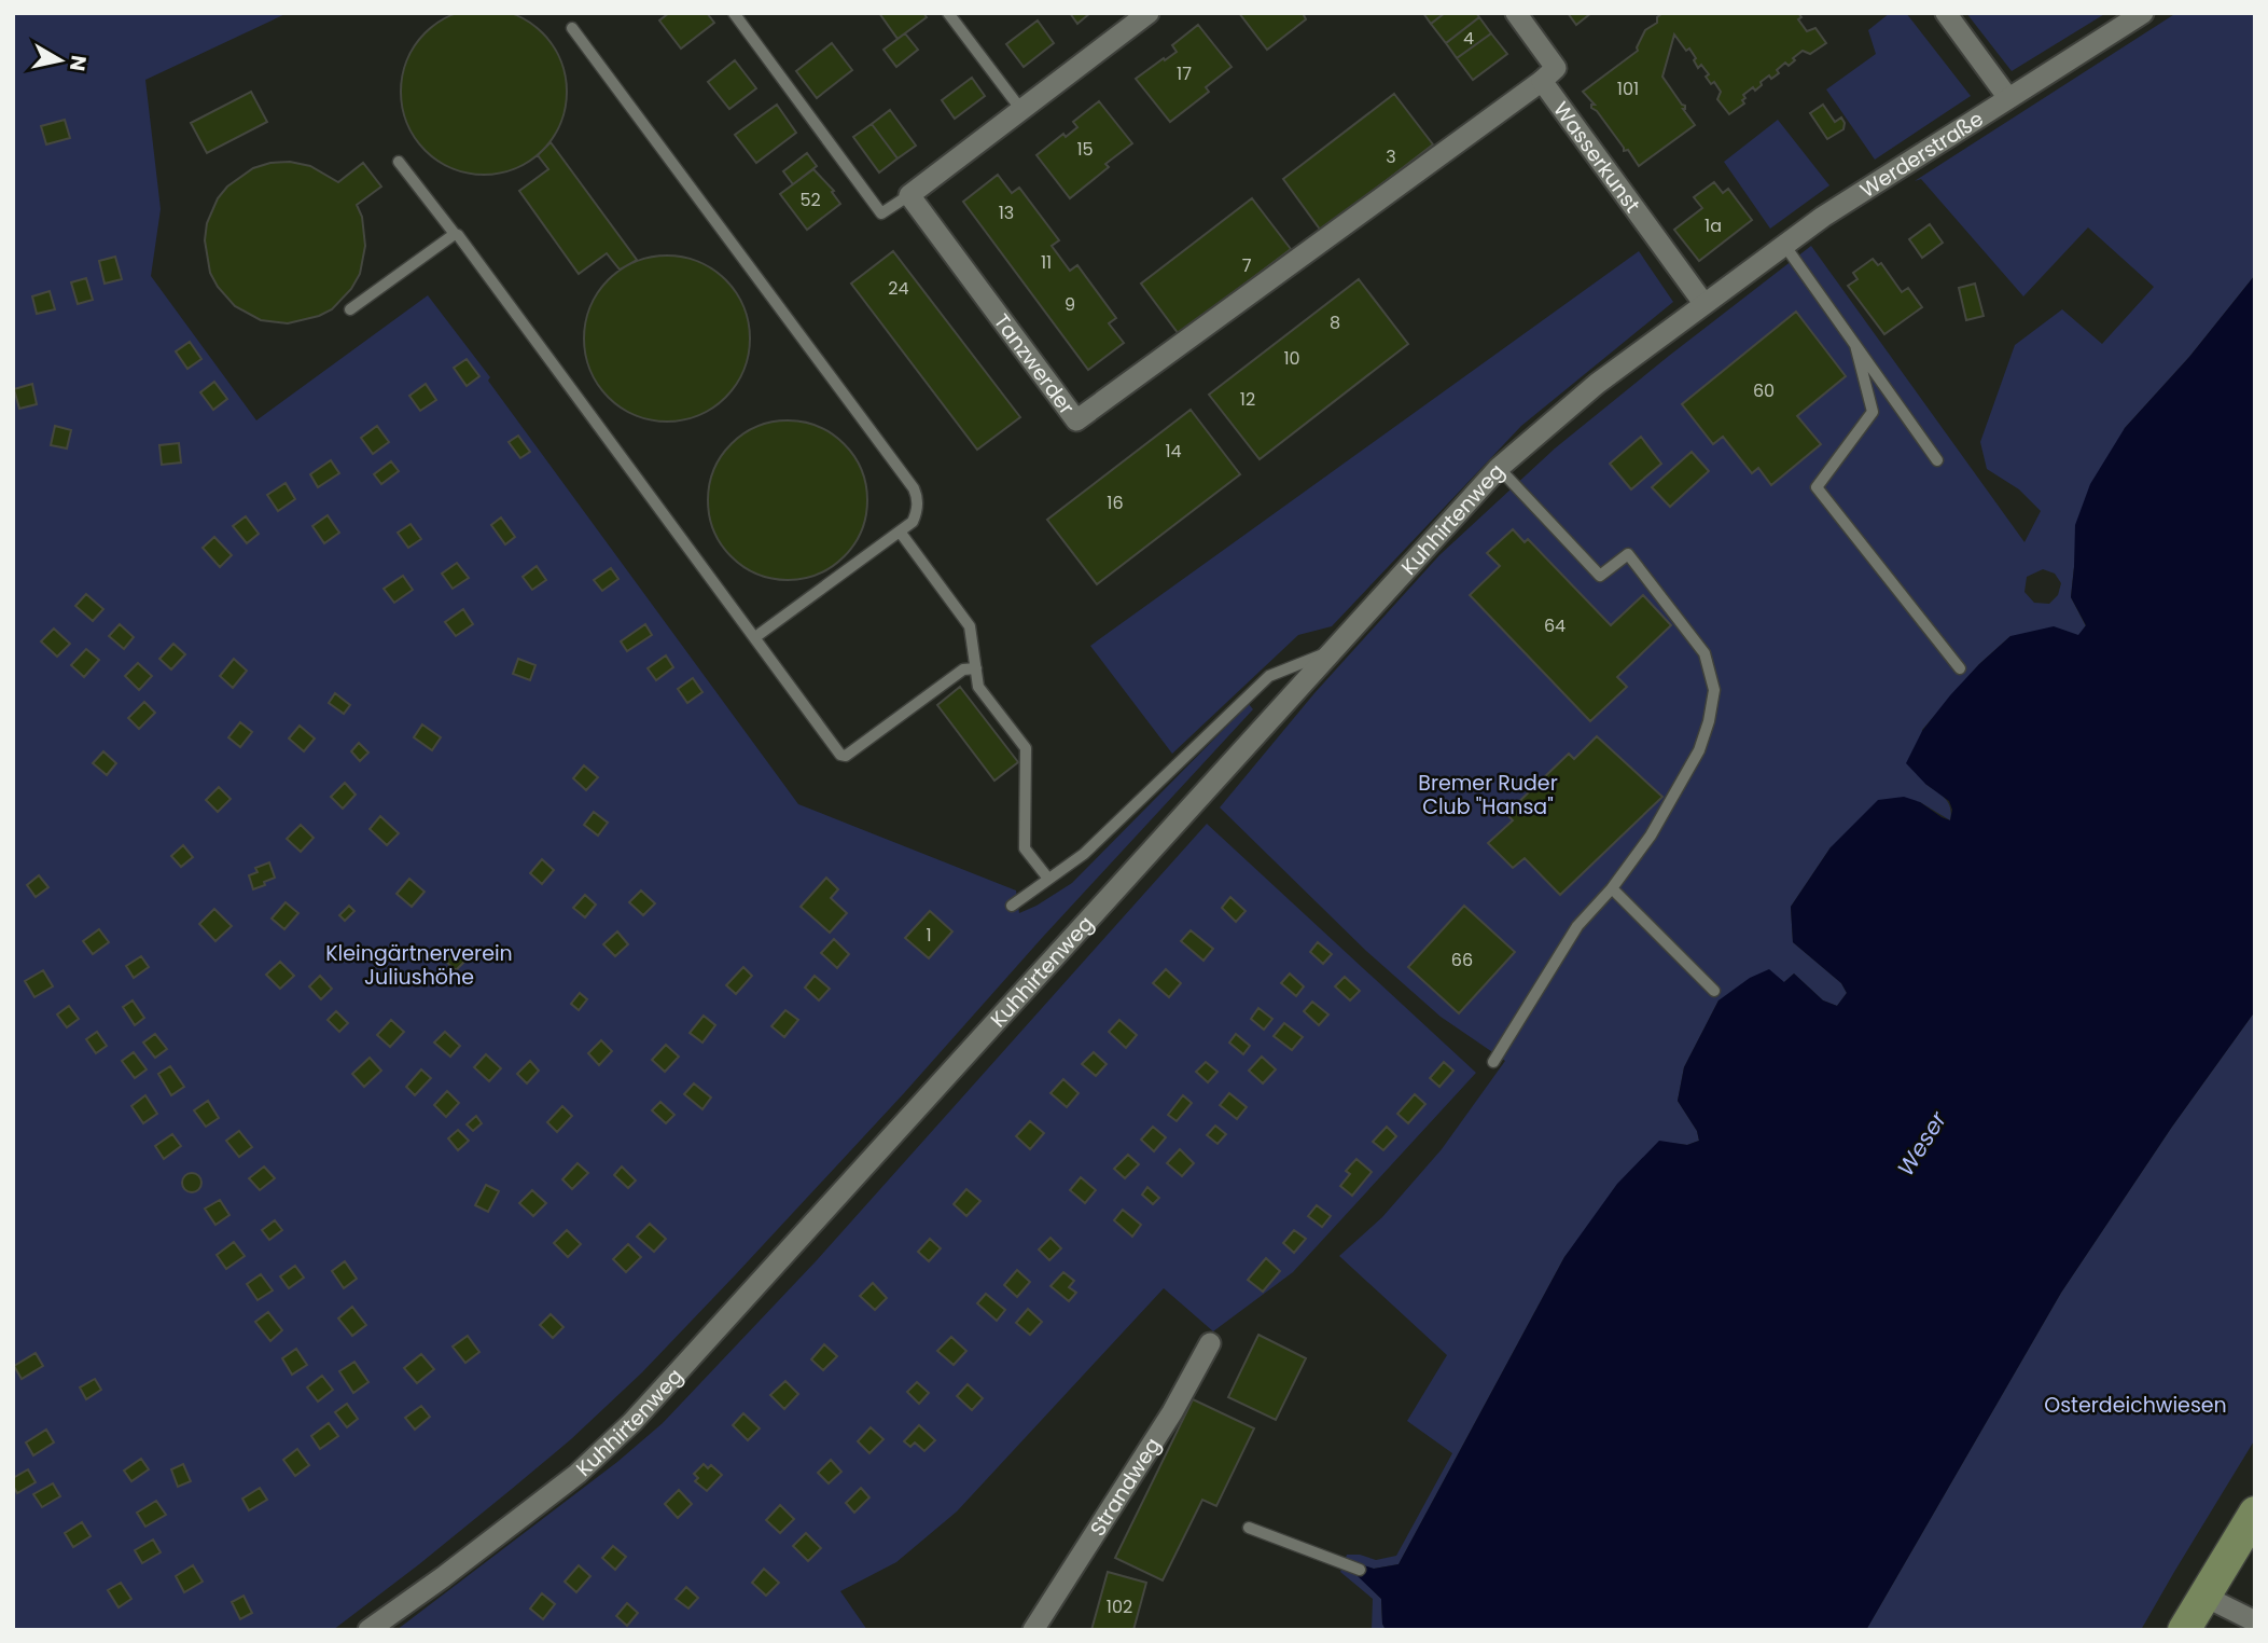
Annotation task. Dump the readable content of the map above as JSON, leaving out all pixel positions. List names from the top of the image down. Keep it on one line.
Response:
{"streets":{"street":["Werderstraße","Wasserkunst","Tanzwerder","Kuhhirtenweg","Strandweg"]},"crossings":[["Werderstraße","Wasserkunst"],["Werderstraße","Kuhhirtenweg"],["Wasserkunst","Tanzwerder"],["Wasserkunst","Kuhhirtenweg"]],"water":["Weser"],"parks":["Bremer Ruder Club \"Hansa\"","Kleingärtnerverein Juliushöhe","Osterdeichwiesen"],"house_numbers":["4","17","101","15","3","52","13","1a","11","7","24","9","8","10","60","12","14","16","64","1","66","102"],"north":"right"}
